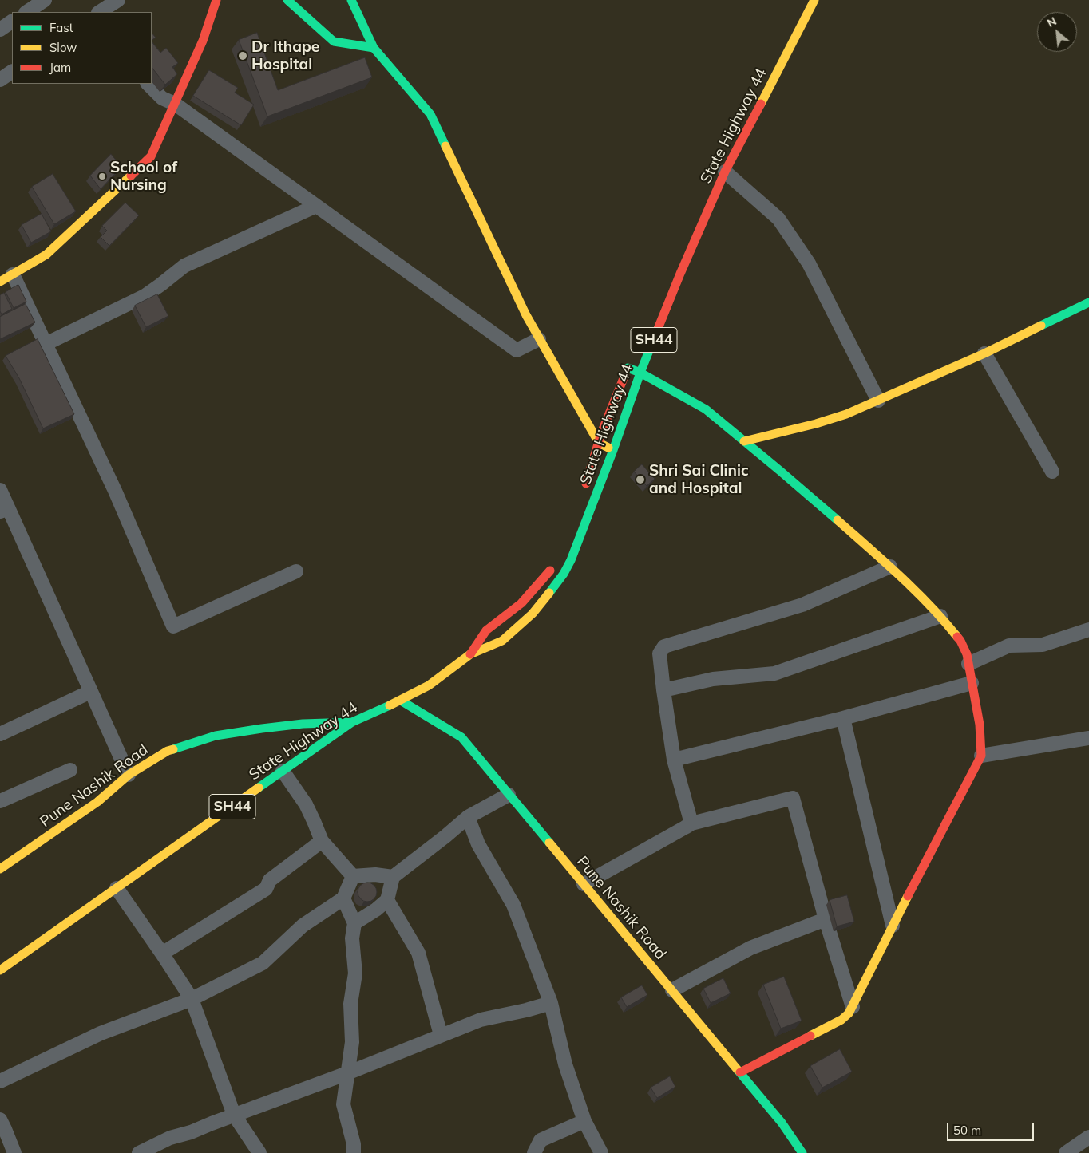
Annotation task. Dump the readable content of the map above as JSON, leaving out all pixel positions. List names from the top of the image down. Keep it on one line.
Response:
{"streets":{"main road":["State Highway 44","SH44","Pune Nashik Road"]},"crossings":[["State Highway 44","Pune Nashik Road"]],"places":["Dr Ithape Hospital","School of Nursing","Shri Sai Clinic and Hospital"],"legend":["Fast","Slow","Jam"],"scale_bar":"50 m","north":"top left"}
